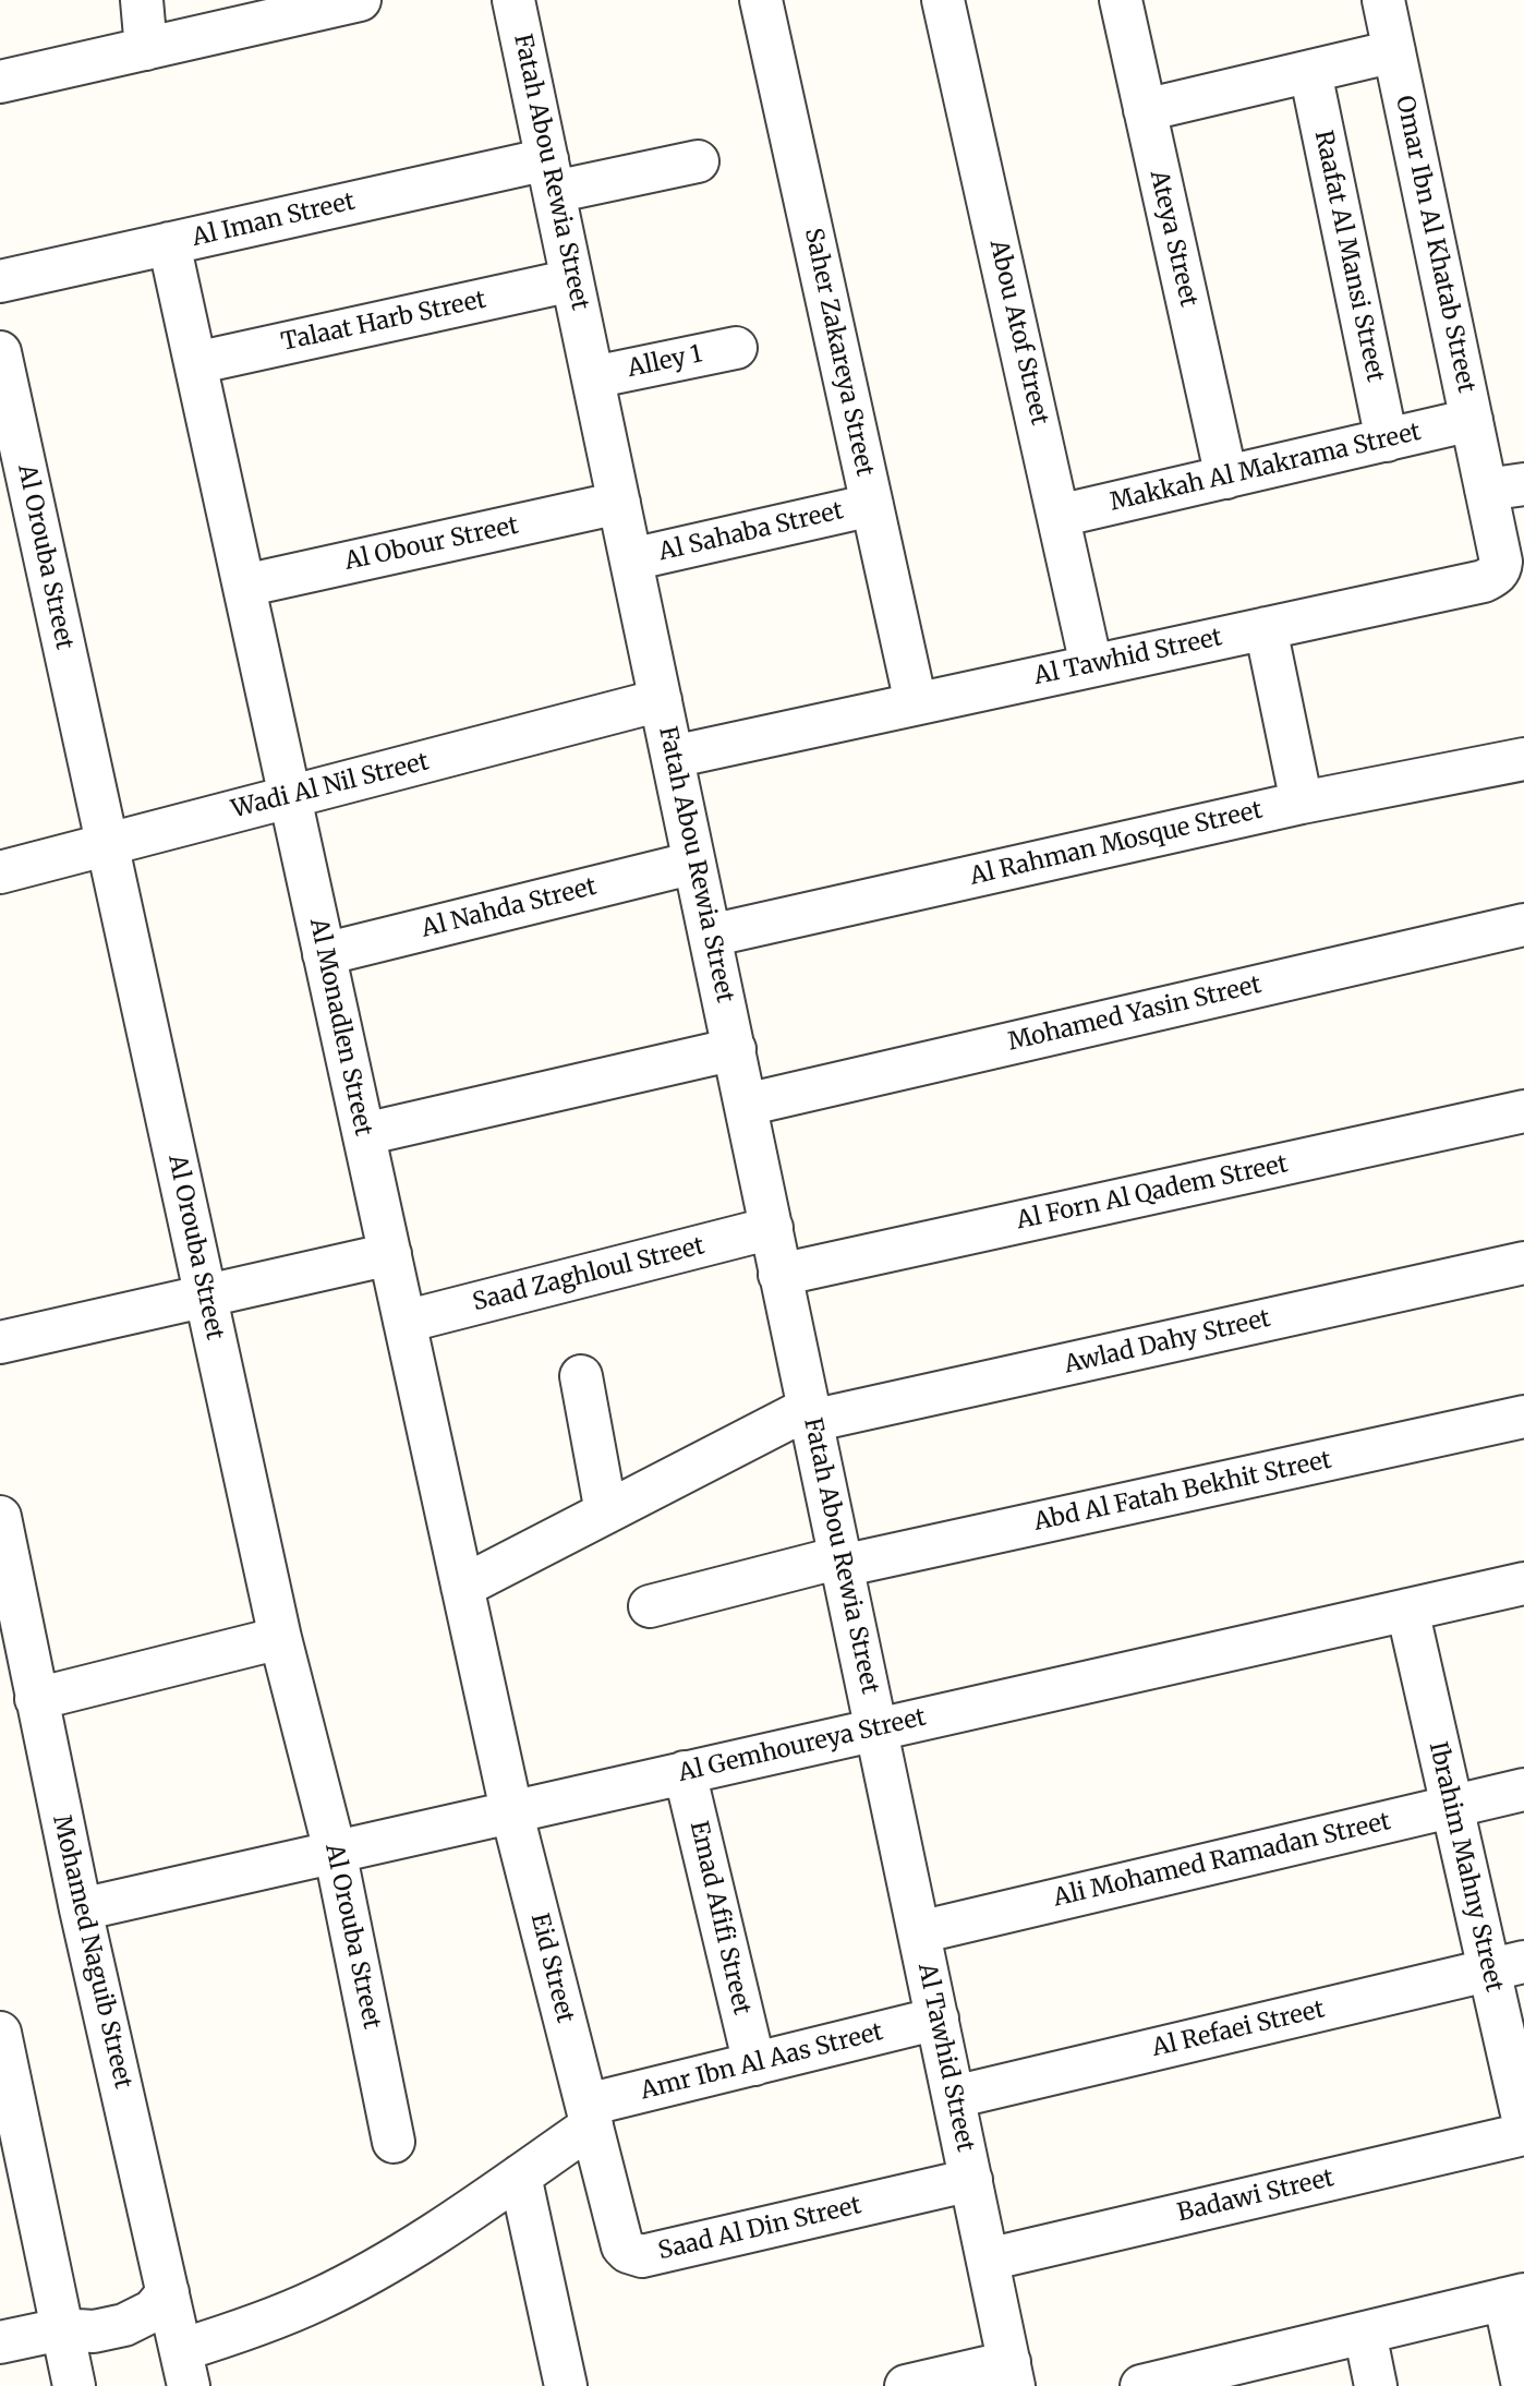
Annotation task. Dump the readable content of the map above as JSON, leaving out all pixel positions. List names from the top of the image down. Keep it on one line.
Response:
{"streets":{"street":["Fatah Abou Rewia Street","Al Iman Street","Ateya Street","Omar Ibn Al Khatab Street","Raafat Al Mansi Street","Talaat Harb Street","Abou Atof Street","Saher Zakareya Street","Alley 1","Makkah Al Makrama Street","Al Sahaba Street","Al Obour Street","Al Orouba Street","Al Tawhid Street","Wadi Al Nil Street","Al Rahman Mosque Street","Al Nahda Street","Mohamed Yasin Street","Al Monadlen Street","Al Forn Al Qadem Street","Saad Zaghloul Street","Awlad Dahy Street","Abd Al Fatah Bekhit Street","Al Gemhoureya Street","Ali Mohamed Ramadan Street","Ibrahim Mahny Street","Emad Afifi Street","Mohamed Naguib Street","Eid Street","Al Refaei Street","Amr Ibn Al Aas Street","Badawi Street","Saad Al Din Street"]},"crossings":[["Fatah Abou Rewia Street","Al Iman Street"],["Fatah Abou Rewia Street","Talaat Harb Street"],["Fatah Abou Rewia Street","Alley 1"],["Fatah Abou Rewia Street","Al Sahaba Street"],["Fatah Abou Rewia Street","Al Obour Street"],["Fatah Abou Rewia Street","Al Tawhid Street"],["Fatah Abou Rewia Street","Wadi Al Nil Street"],["Fatah Abou Rewia Street","Al Rahman Mosque Street"],["Fatah Abou Rewia Street","Al Nahda Street"],["Fatah Abou Rewia Street","Mohamed Yasin Street"],["Fatah Abou Rewia Street","Al Forn Al Qadem Street"],["Fatah Abou Rewia Street","Saad Zaghloul Street"],["Fatah Abou Rewia Street","Awlad Dahy Street"],["Fatah Abou Rewia Street","Abd Al Fatah Bekhit Street"],["Fatah Abou Rewia Street","Al Gemhoureya Street"],["Al Iman Street","Al Monadlen Street"],["Ateya Street","Makkah Al Makrama Street"],["Omar Ibn Al Khatab Street","Makkah Al Makrama Street"],["Omar Ibn Al Khatab Street","Al Tawhid Street"],["Raafat Al Mansi Street","Makkah Al Makrama Street"],["Talaat Harb Street","Al Monadlen Street"],["Abou Atof Street","Makkah Al Makrama Street"],["Abou Atof Street","Al Tawhid Street"],["Saher Zakareya Street","Al Sahaba Street"],["Saher Zakareya Street","Al Tawhid Street"],["Al Obour Street","Al Monadlen Street"],["Al Orouba Street","Wadi Al Nil Street"],["Al Orouba Street","Al Gemhoureya Street"],["Al Tawhid Street","Al Gemhoureya Street"],["Al Tawhid Street","Ali Mohamed Ramadan Street"],["Al Tawhid Street","Al Refaei Street"],["Al Tawhid Street","Amr Ibn Al Aas Street"],["Al Tawhid Street","Badawi Street"],["Al Tawhid Street","Saad Al Din Street"],["Wadi Al Nil Street","Al Monadlen Street"],["Al Nahda Street","Al Monadlen Street"],["Al Monadlen Street","Saad Zaghloul Street"],["Al Monadlen Street","Awlad Dahy Street"],["Al Monadlen Street","Al Gemhoureya Street"],["Al Monadlen Street","Eid Street"],["Al Gemhoureya Street","Ibrahim Mahny Street"],["Al Gemhoureya Street","Emad Afifi Street"],["Al Gemhoureya Street","Mohamed Naguib Street"],["Al Gemhoureya Street","Eid Street"],["Ali Mohamed Ramadan Street","Ibrahim Mahny Street"],["Ibrahim Mahny Street","Al Refaei Street"],["Emad Afifi Street","Amr Ibn Al Aas Street"],["Eid Street","Amr Ibn Al Aas Street"],["Eid Street","Saad Al Din Street"],["Amr Ibn Al Aas Street","Saad Al Din Street"]]}
